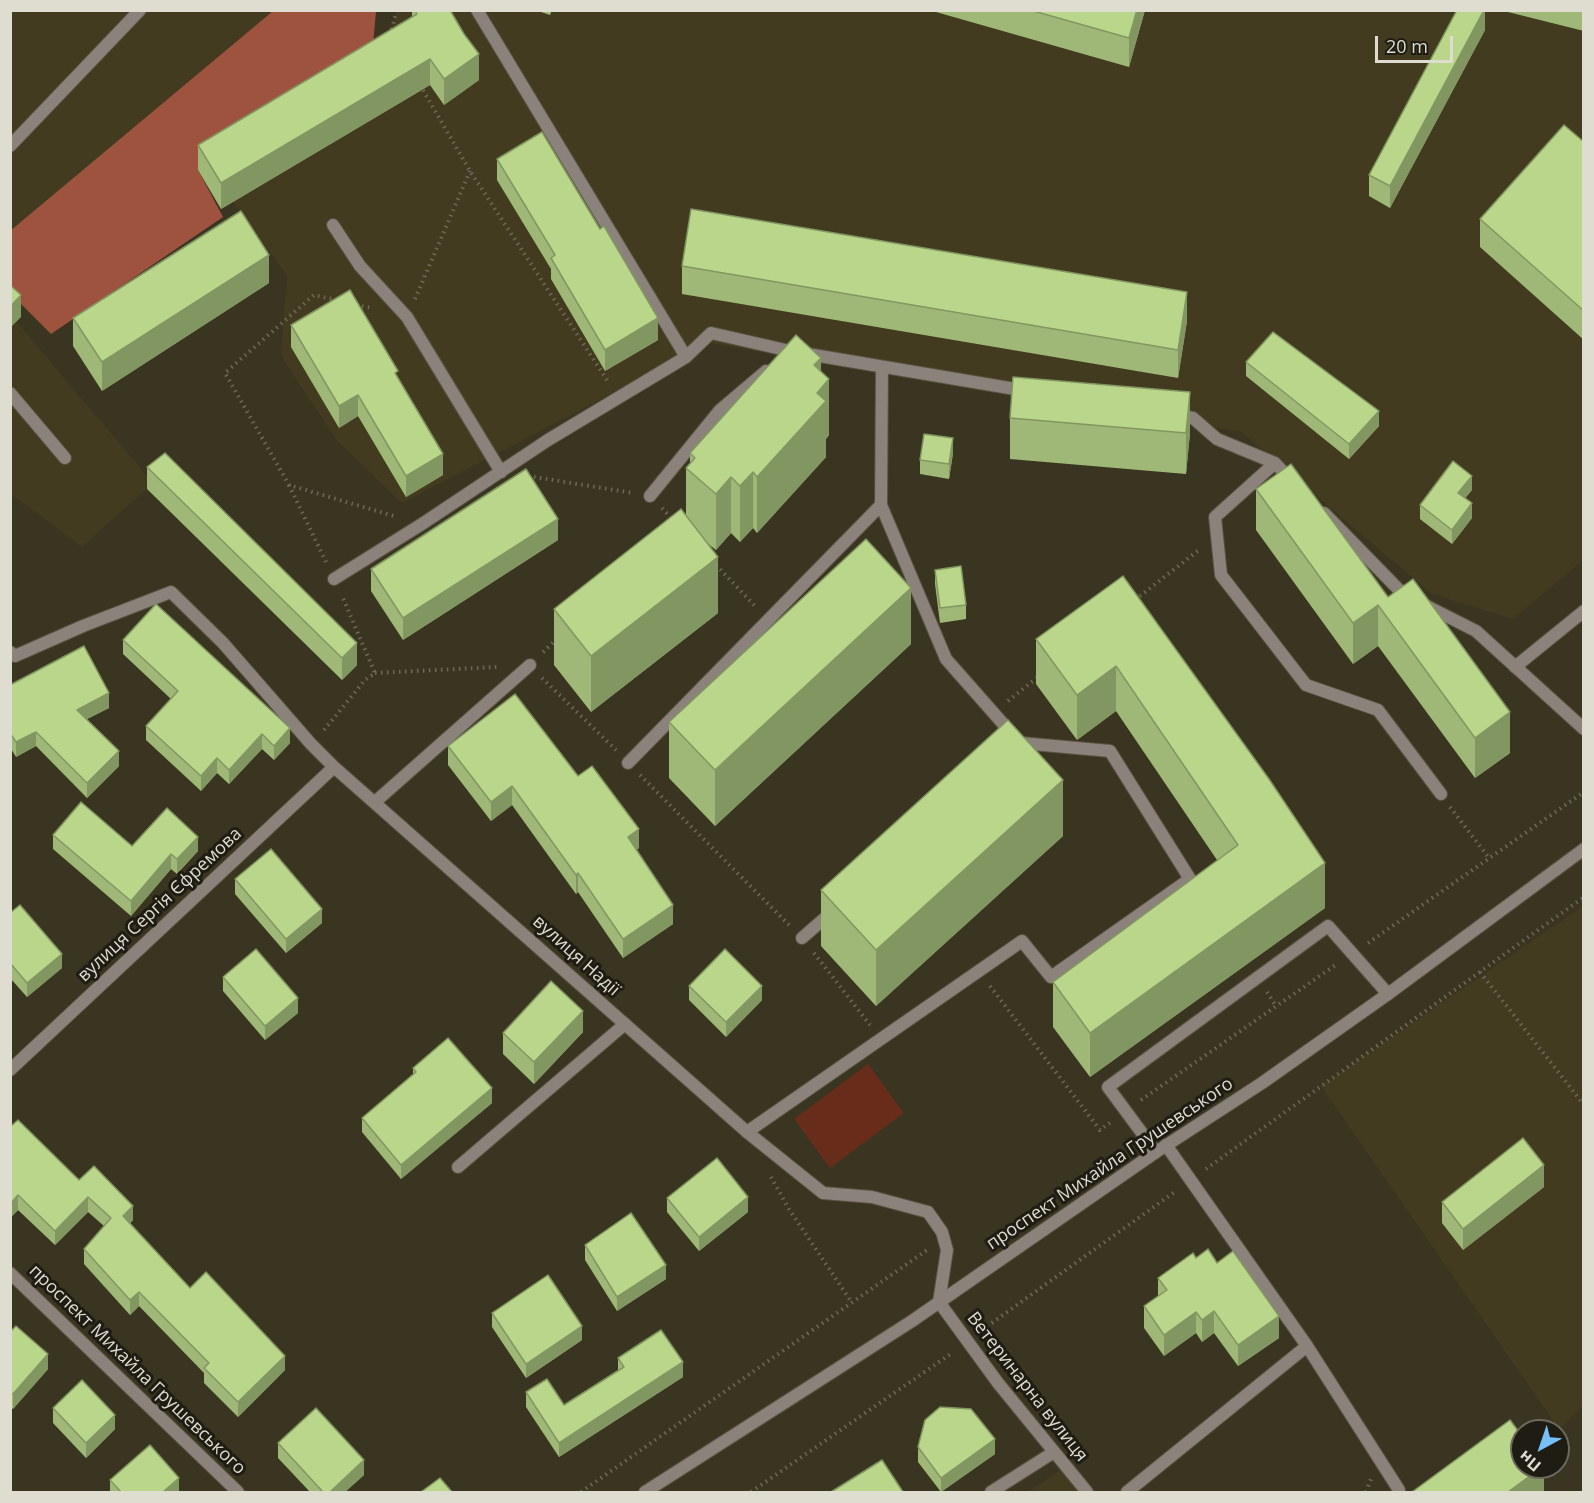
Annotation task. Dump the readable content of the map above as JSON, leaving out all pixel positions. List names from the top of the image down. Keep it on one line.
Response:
{"streets":{"street":["вулиця Сергія Єфремова","вулиця Надії","проспект Михайла Грушевського","Ветеринарна вулиця"]},"crossings":[["вулиця Сергія Єфремова","вулиця Надії"],["проспект Михайла Грушевського","Ветеринарна вулиця"]],"scale_bar":"20 m","north":"bottom left"}
